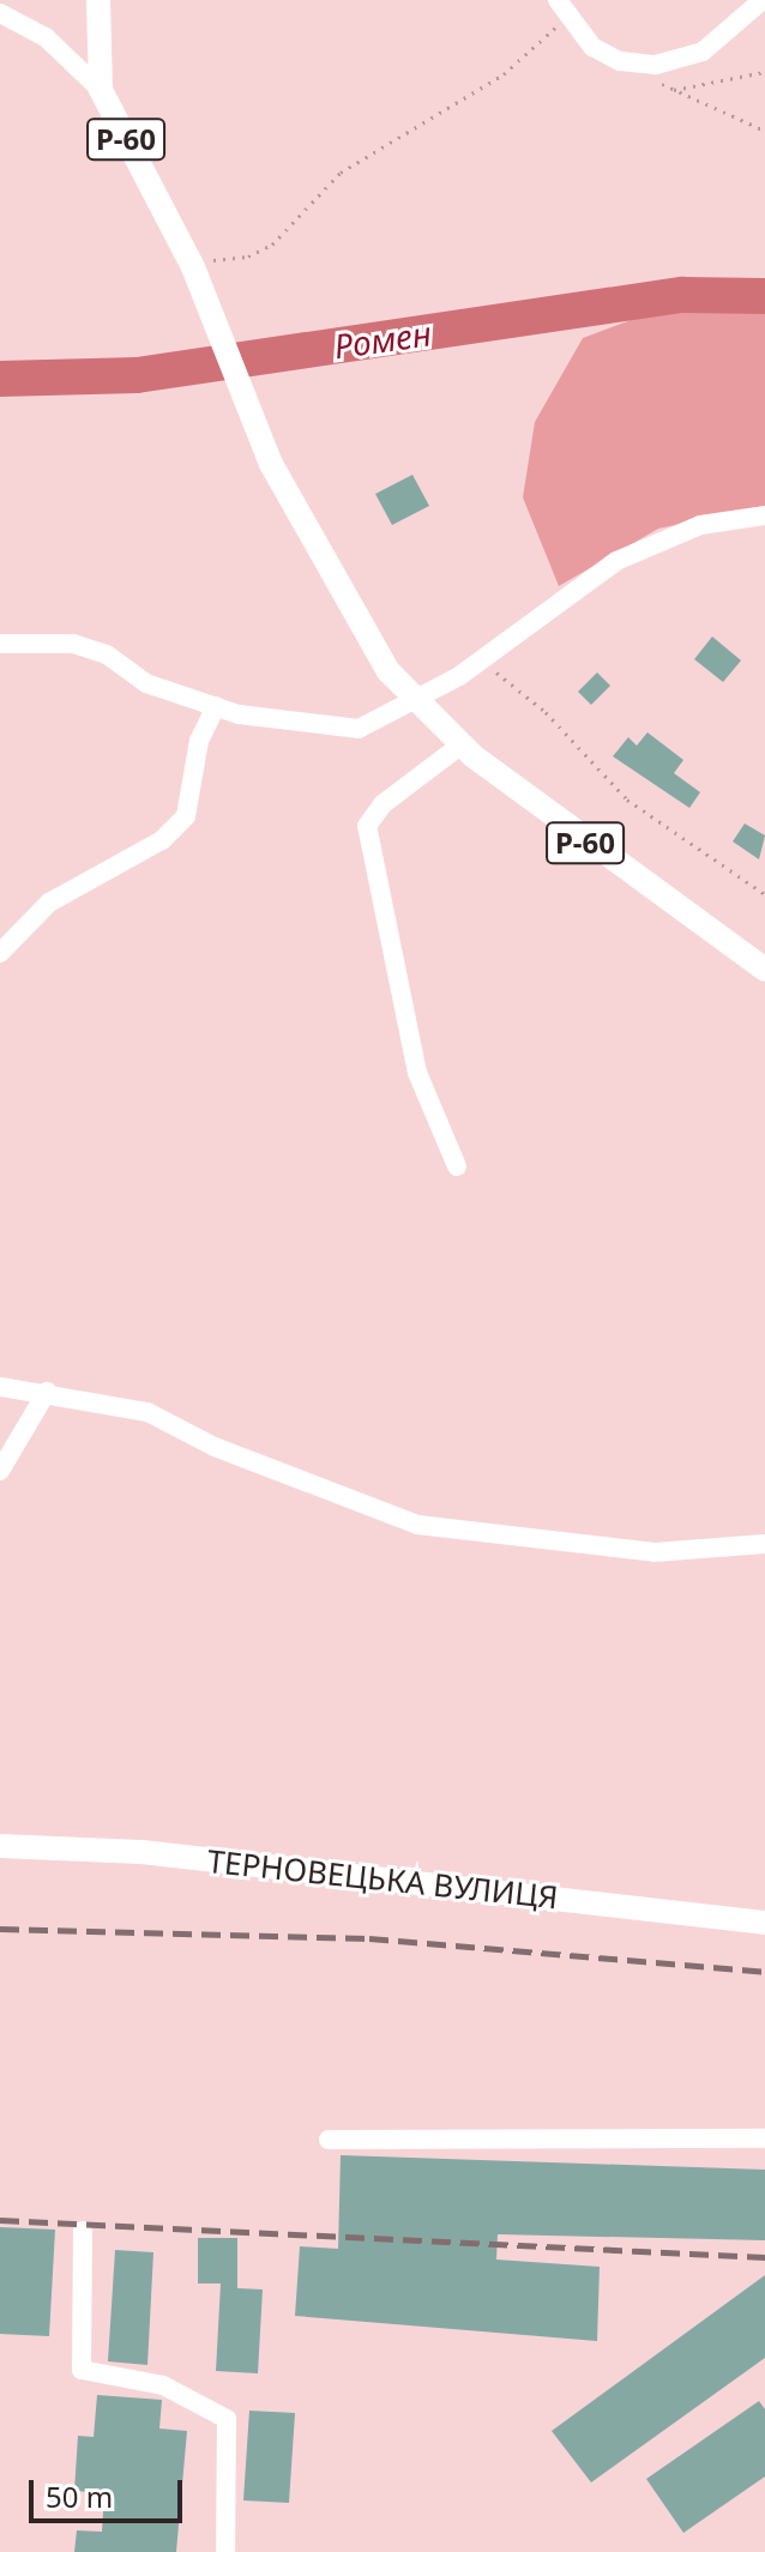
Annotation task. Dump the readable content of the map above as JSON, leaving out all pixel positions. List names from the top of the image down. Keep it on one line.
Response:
{"streets":{"main road":["Р-60","ТЕРНОВЕЦЬКА ВУЛИЦЯ"]},"water":["Ромен"],"scale_bar":"50 m"}
